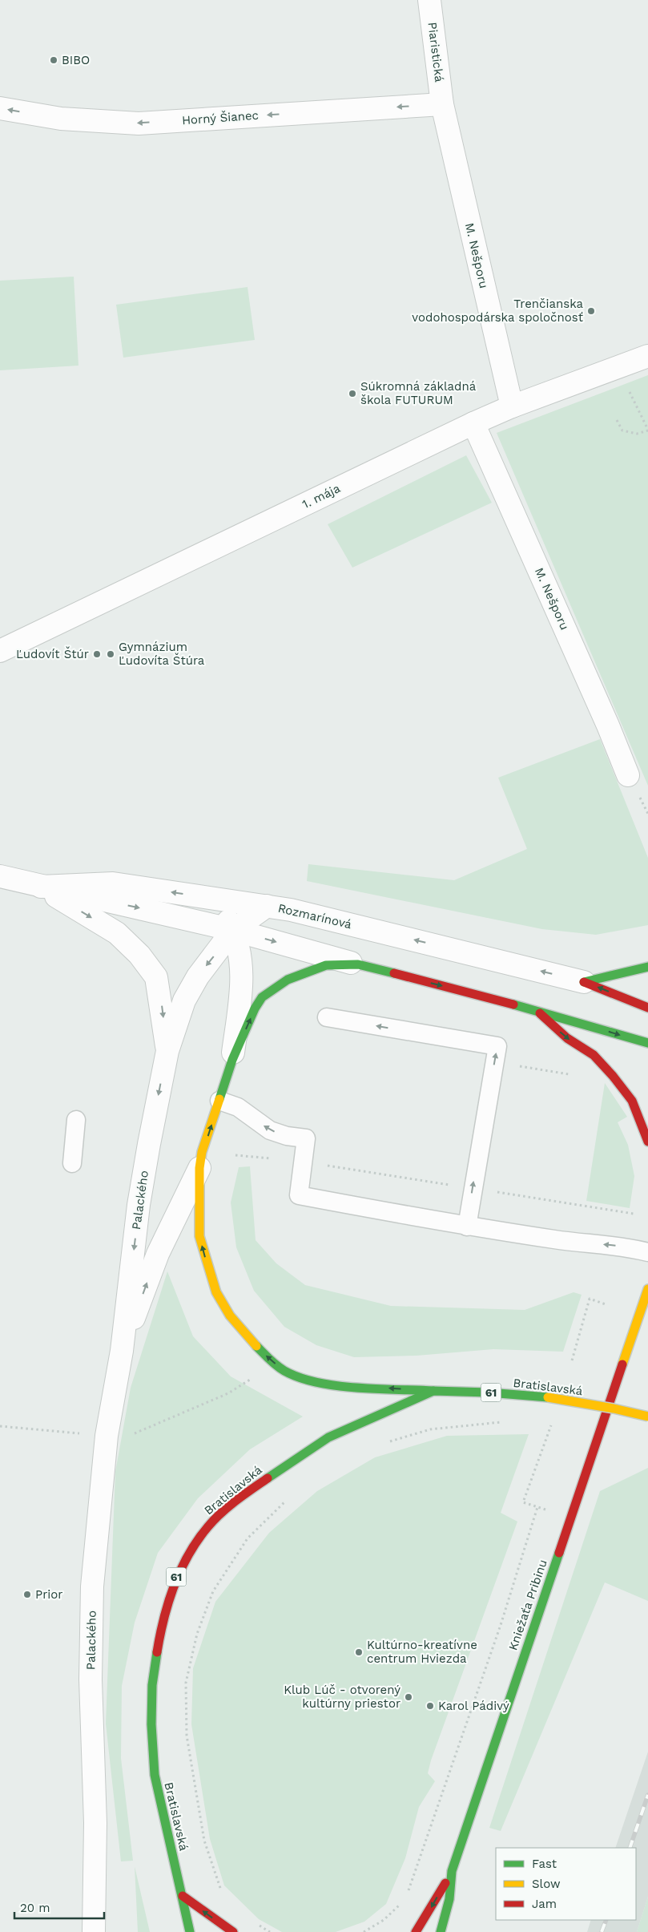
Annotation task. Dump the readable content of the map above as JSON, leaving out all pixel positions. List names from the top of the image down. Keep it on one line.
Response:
{"streets":{"main road":["Bratislavská","61","Kniežaťa Pribinu"],"street":["Piaristická","Horný Šianec","M. Nešporu","1. mája","Rozmarínová","Palackého"]},"crossings":[["Piaristická","Horný Šianec"],["Piaristická","M. Nešporu"],["Horný Šianec","M. Nešporu"],["M. Nešporu","1. mája"],["Rozmarínová","Palackého"]],"one_way":["Horný Šianec"],"places":["BIBO","Trenčianska vodohospodárska spoločnosť","Súkromná základná škola FUTURUM","Ľudovít Štúr","Gymnázium Ľudovíta Štúra","Prior","Kultúrno-kreatívne centrum Hviezda","Klub Lúč - otvorený kultúrny priestor","Karol Pádivý"],"legend":["Fast","Slow","Jam"],"scale_bar":"20 m"}
